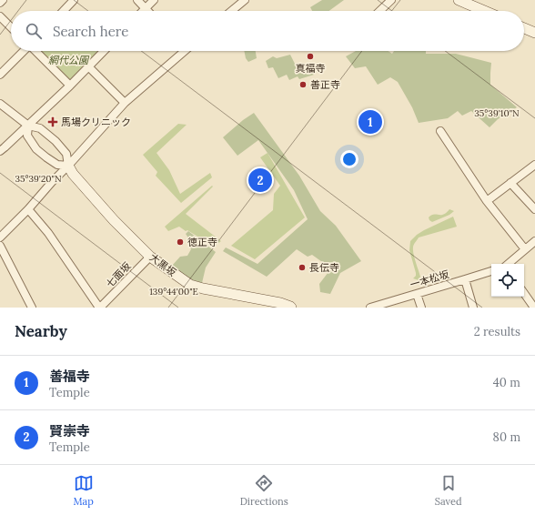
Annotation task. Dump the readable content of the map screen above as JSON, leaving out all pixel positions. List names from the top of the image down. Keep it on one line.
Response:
{"streets":{"street":["大黒坂","七面坂","一本松坂"]},"crossings":[["大黒坂","七面坂"]],"parks":["網代公園"],"places":{"other":["真福寺","善正寺","徳正寺","長伝寺"],"health":["馬場クリニック"]},"page":{"search":"Search here","pins":["1","2"],"heading":["Nearby","2 results"],"list":[{"mark":"1","name":"善福寺","note":"Temple","value":"40 m"},{"mark":"2","name":"賢崇寺","note":"Temple","value":"80 m"}],"nav":["Map","Directions","Saved"]},"coordinates":["35°39'10\"N","35°39'20\"N","139°44'00\"E"]}
